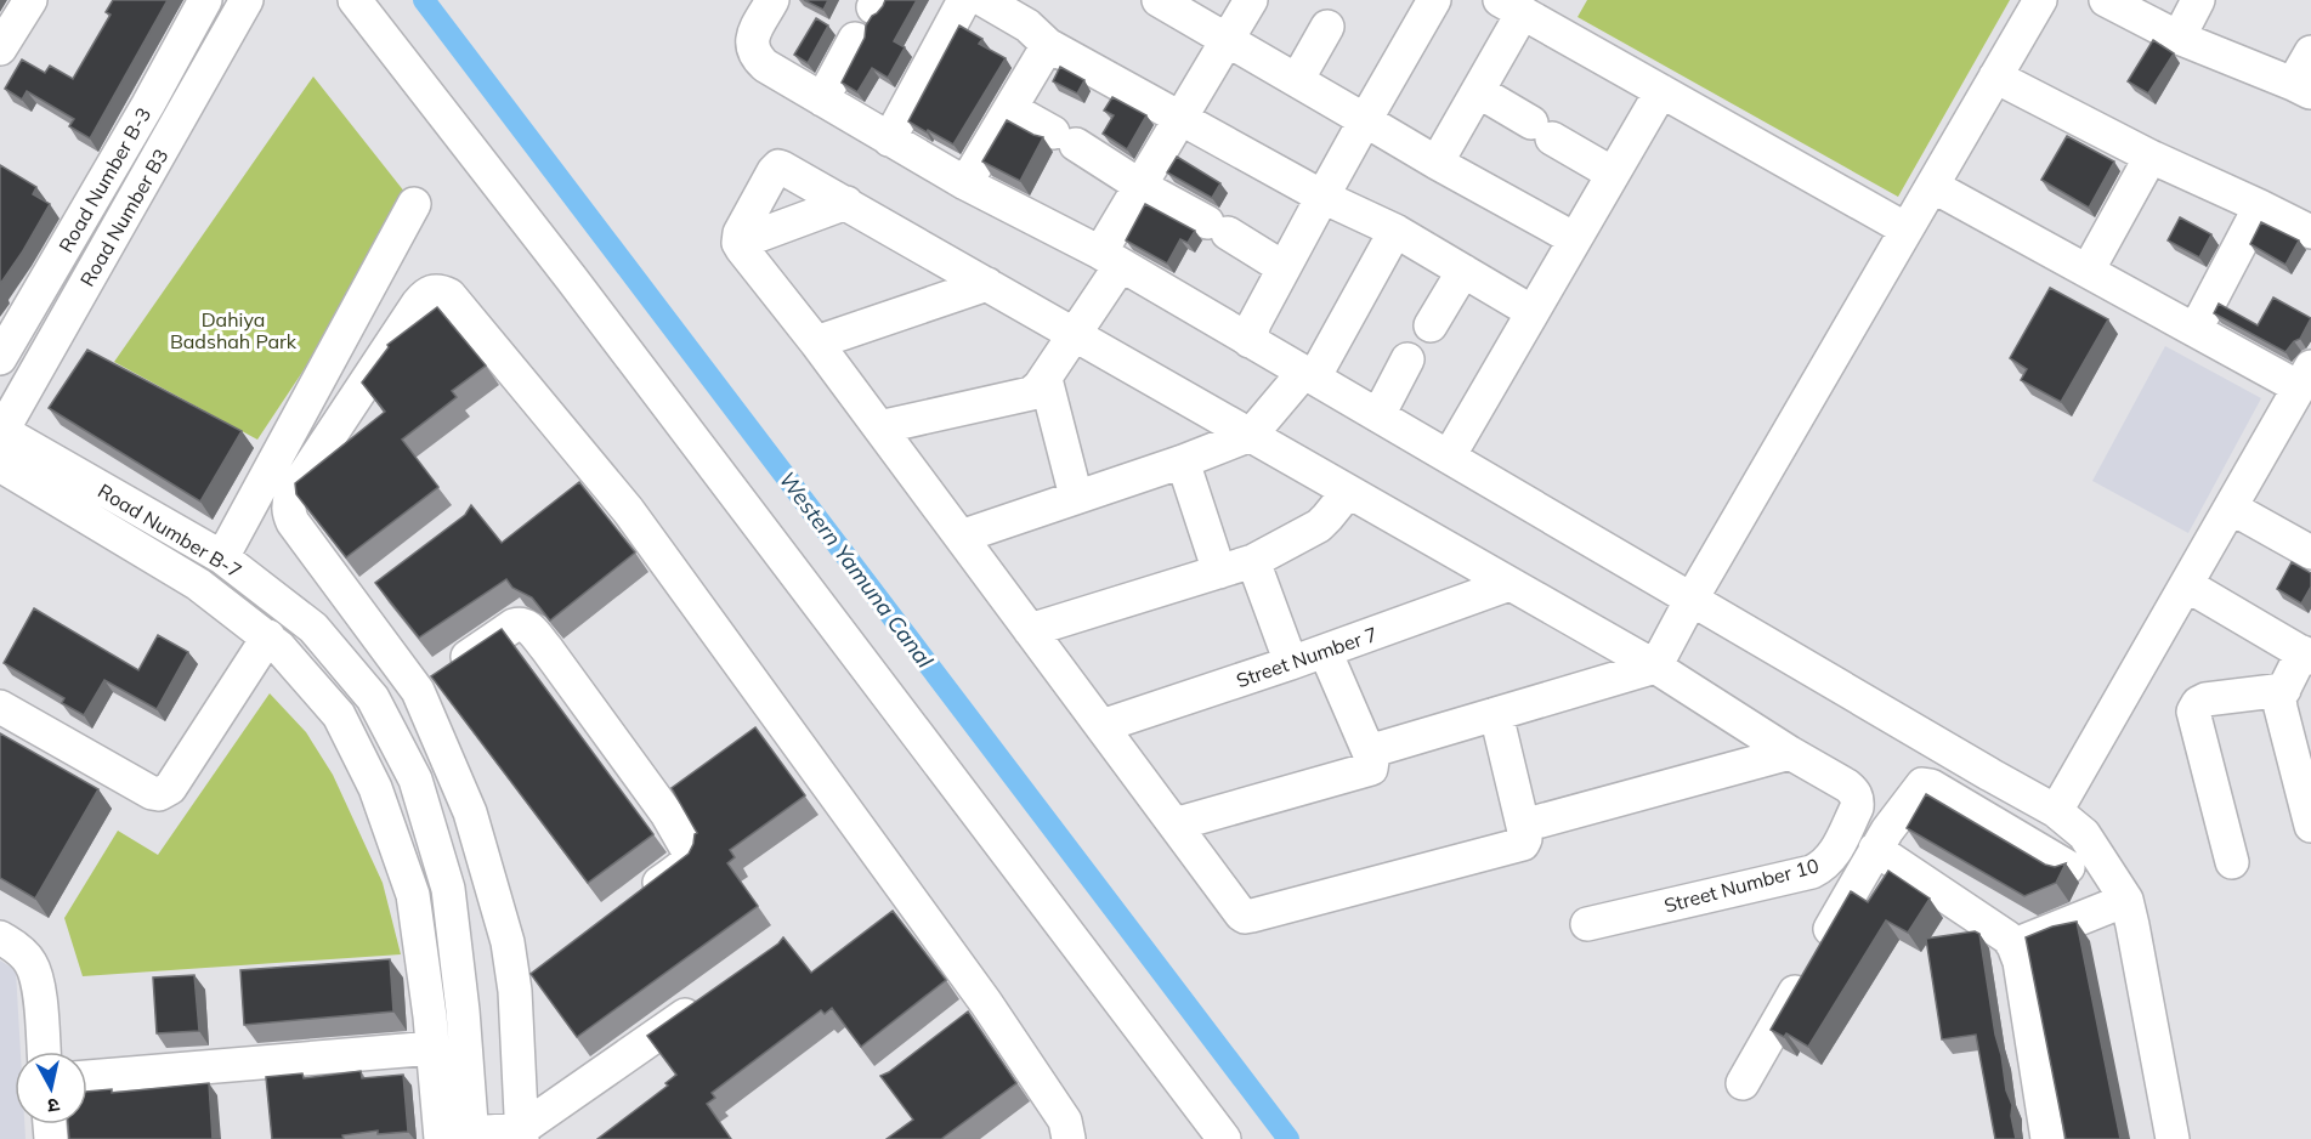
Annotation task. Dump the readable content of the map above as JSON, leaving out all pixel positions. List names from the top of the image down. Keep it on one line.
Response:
{"streets":{"street":["Road Number B-3","Road Number B3","Road Number B-7","Street Number 7","Street Number 10"]},"crossings":[["Road Number B3","Road Number B-7"]],"water":["Western Yamuna Canal"],"parks":["Dahiya Badshah Park"],"north":"bottom"}
